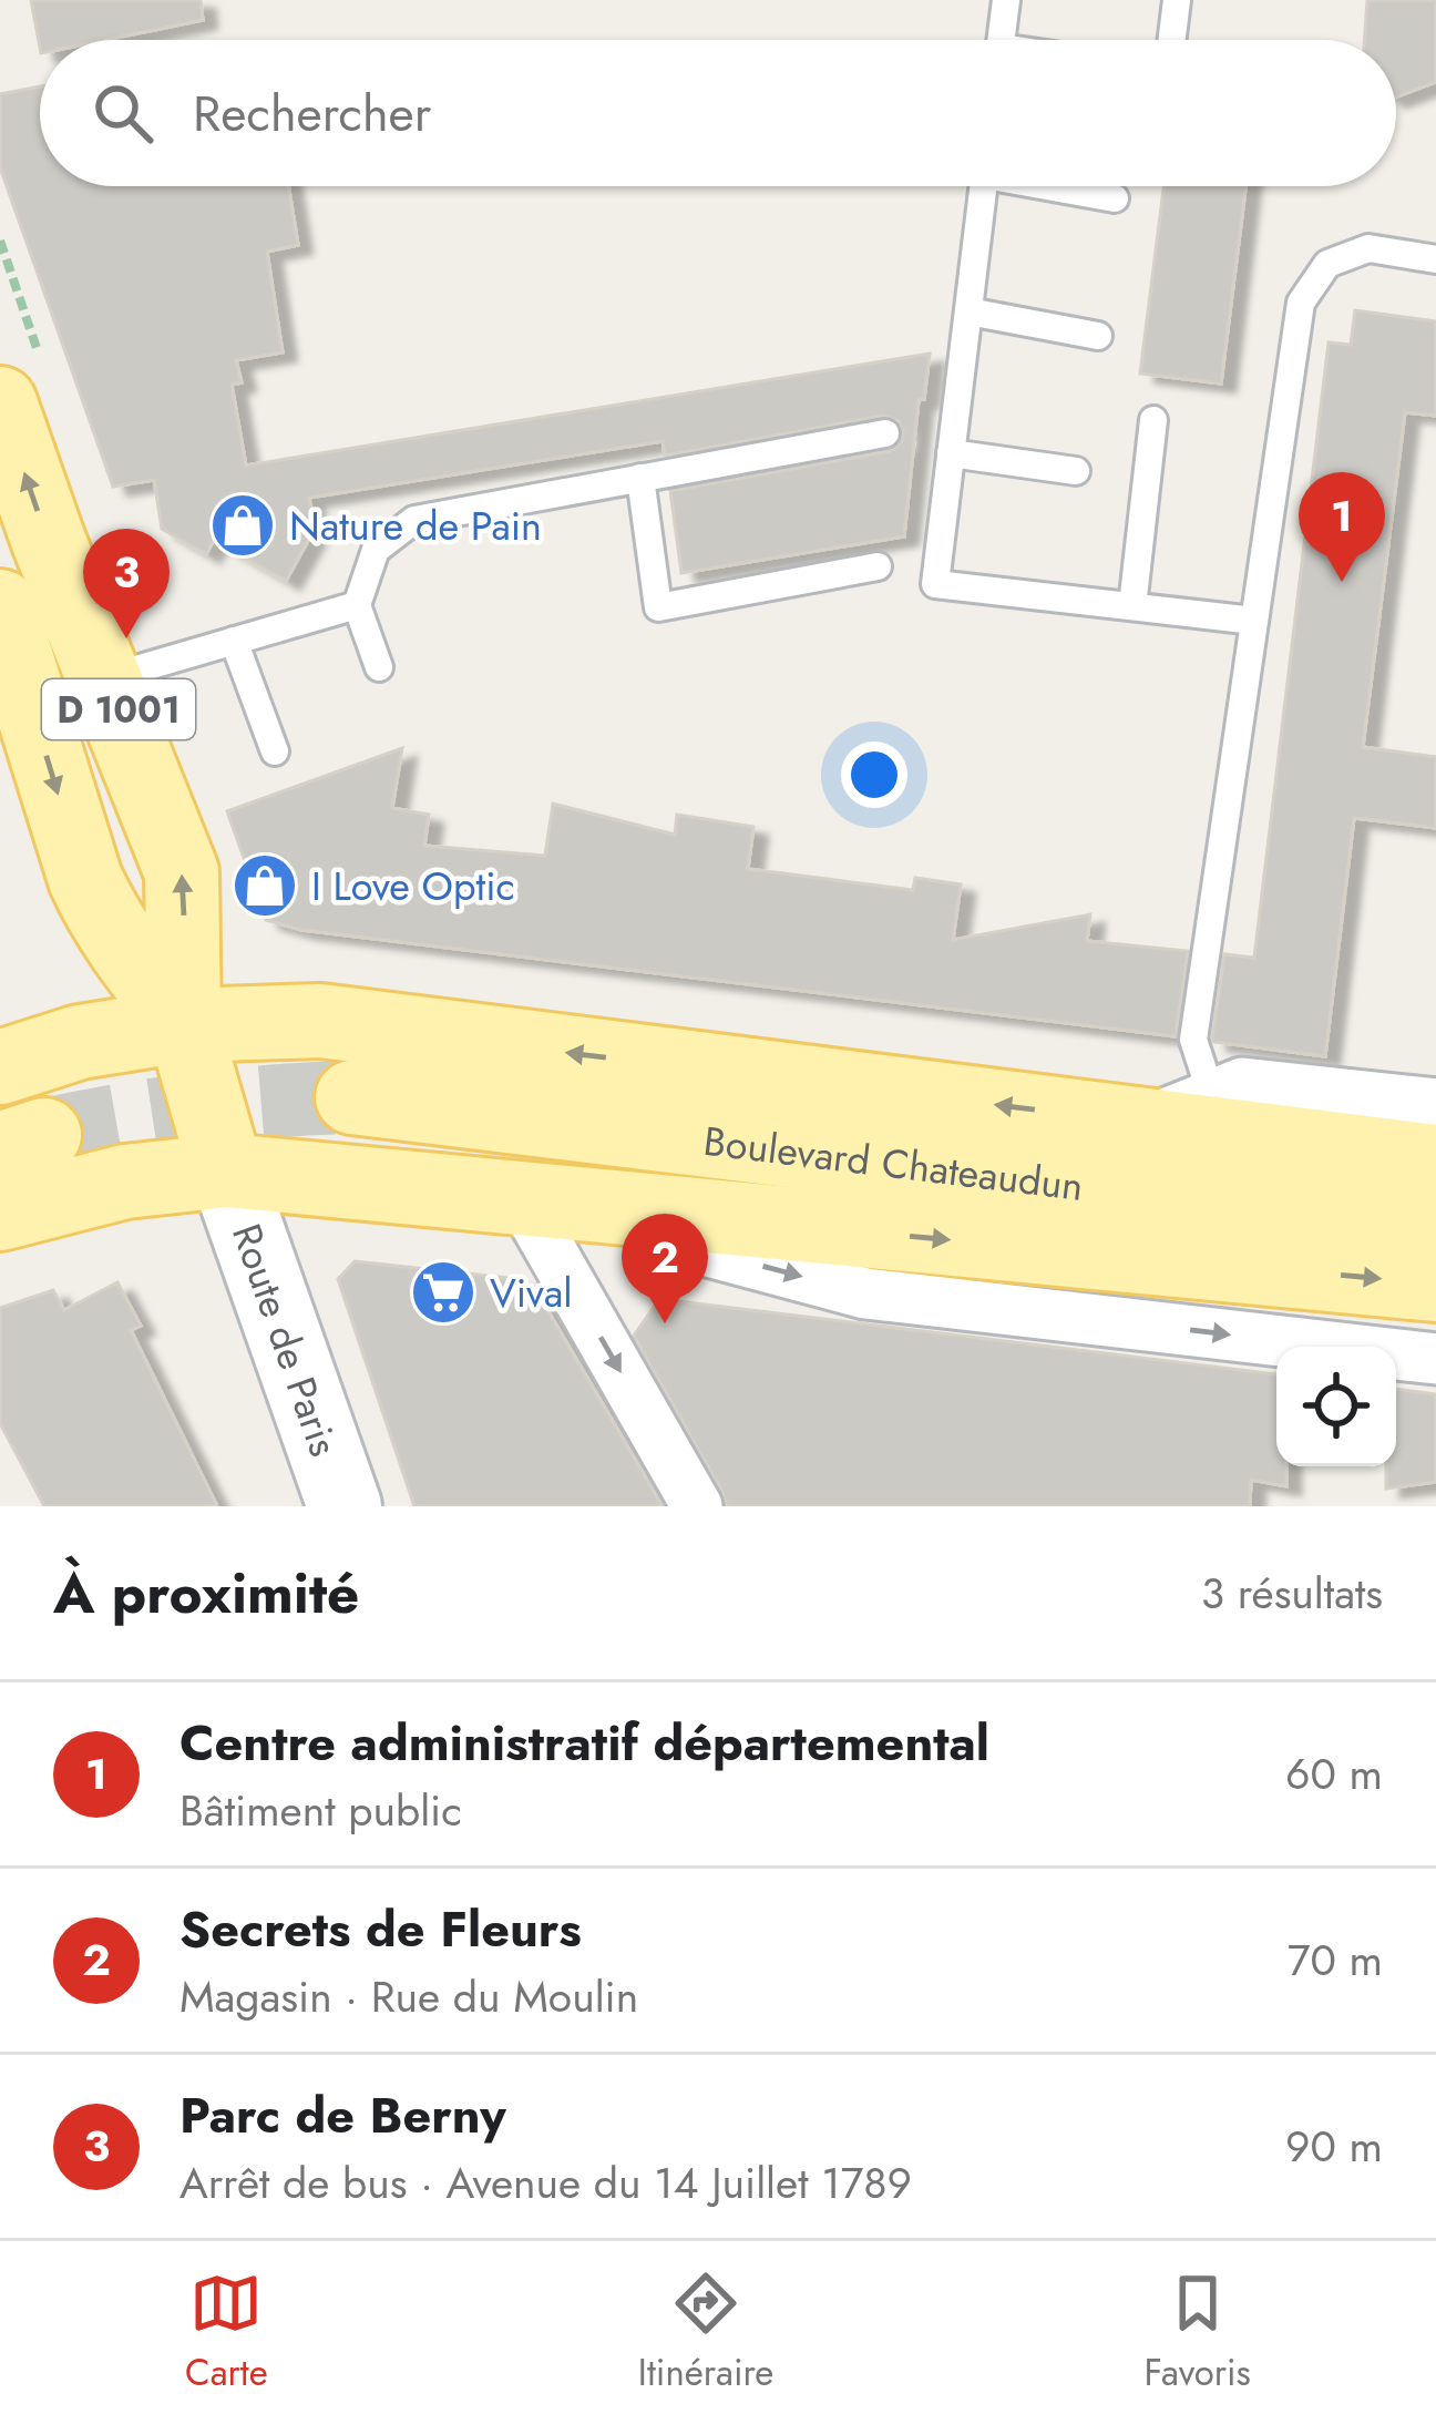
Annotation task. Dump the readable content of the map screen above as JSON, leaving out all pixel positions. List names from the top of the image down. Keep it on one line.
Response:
{"streets":{"main road":["D 1001","Boulevard Chateaudun","Route de Paris"]},"crossings":[["D 1001","Route de Paris"]],"places":{"shop":["Nature de Pain","I Love Optic"],"supermarket":["Vival"]},"page":{"search":"Rechercher","pins":["1","3","2"],"heading":["À proximité","3 résultats"],"list":[{"mark":"1","name":"Centre administratif départemental","note":"Bâtiment public","value":"60 m"},{"mark":"2","name":"Secrets de Fleurs","note":"Magasin · Rue du Moulin","value":"70 m"},{"mark":"3","name":"Parc de Berny","note":"Arrêt de bus · Avenue du 14 Juillet 1789","value":"90 m"}],"nav":["Carte","Itinéraire","Favoris"]}}
